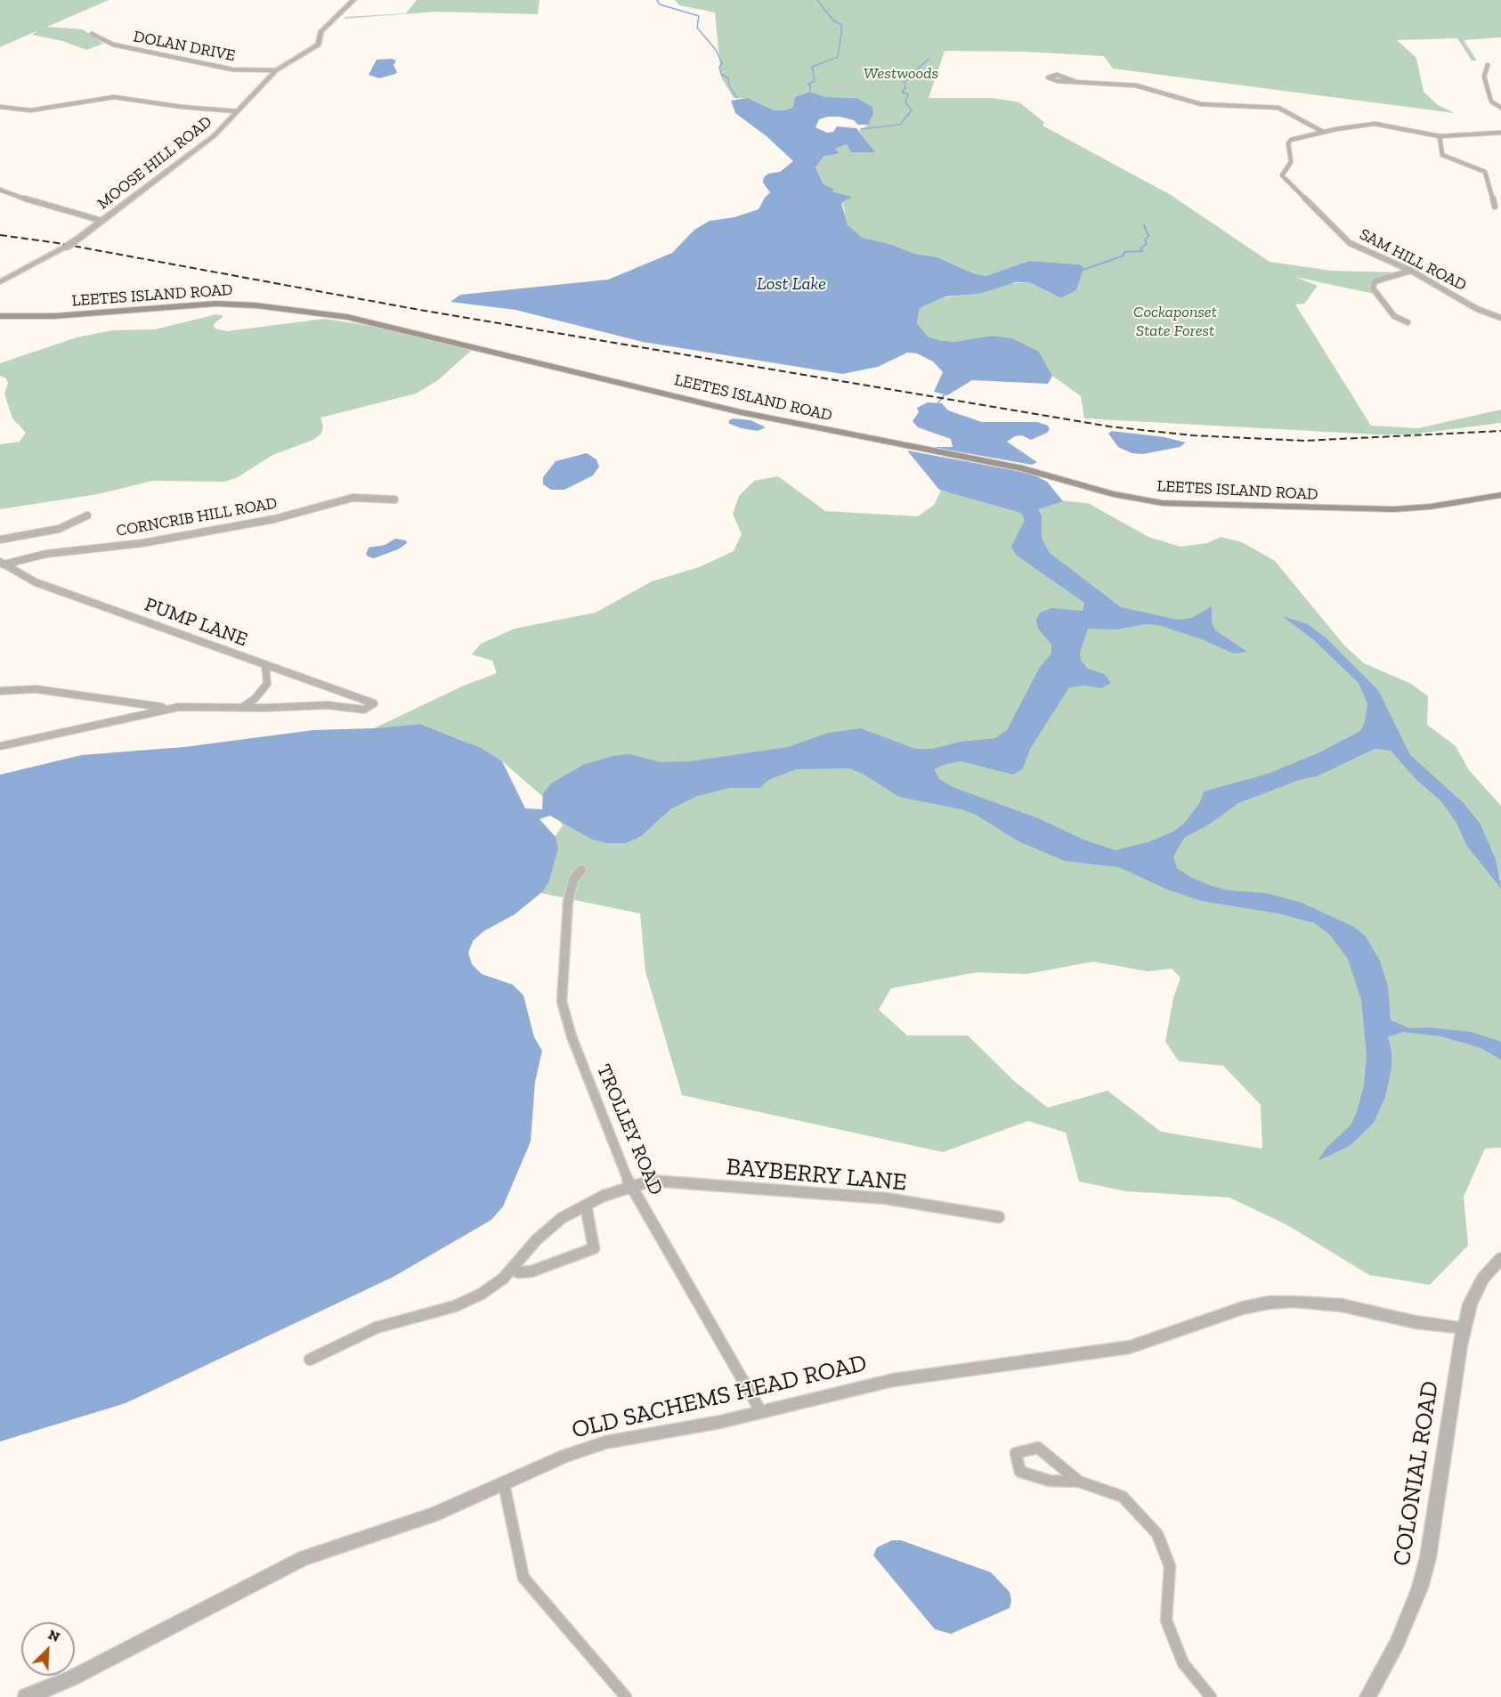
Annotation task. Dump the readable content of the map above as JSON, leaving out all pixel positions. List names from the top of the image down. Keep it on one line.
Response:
{"streets":{"main road":["LEETES ISLAND ROAD"],"street":["DOLAN DRIVE","MOOSE HILL ROAD","SAM HILL ROAD","CORNCRIB HILL ROAD","PUMP LANE","TROLLEY ROAD","BAYBERRY LANE","OLD SACHEMS HEAD ROAD","COLONIAL ROAD"]},"crossings":[["DOLAN DRIVE","MOOSE HILL ROAD"],["CORNCRIB HILL ROAD","PUMP LANE"],["TROLLEY ROAD","BAYBERRY LANE"],["TROLLEY ROAD","OLD SACHEMS HEAD ROAD"],["OLD SACHEMS HEAD ROAD","COLONIAL ROAD"]],"water":["Lost Lake"],"parks":["Westwoods","Cockaponset State Forest"],"north":"top right"}
